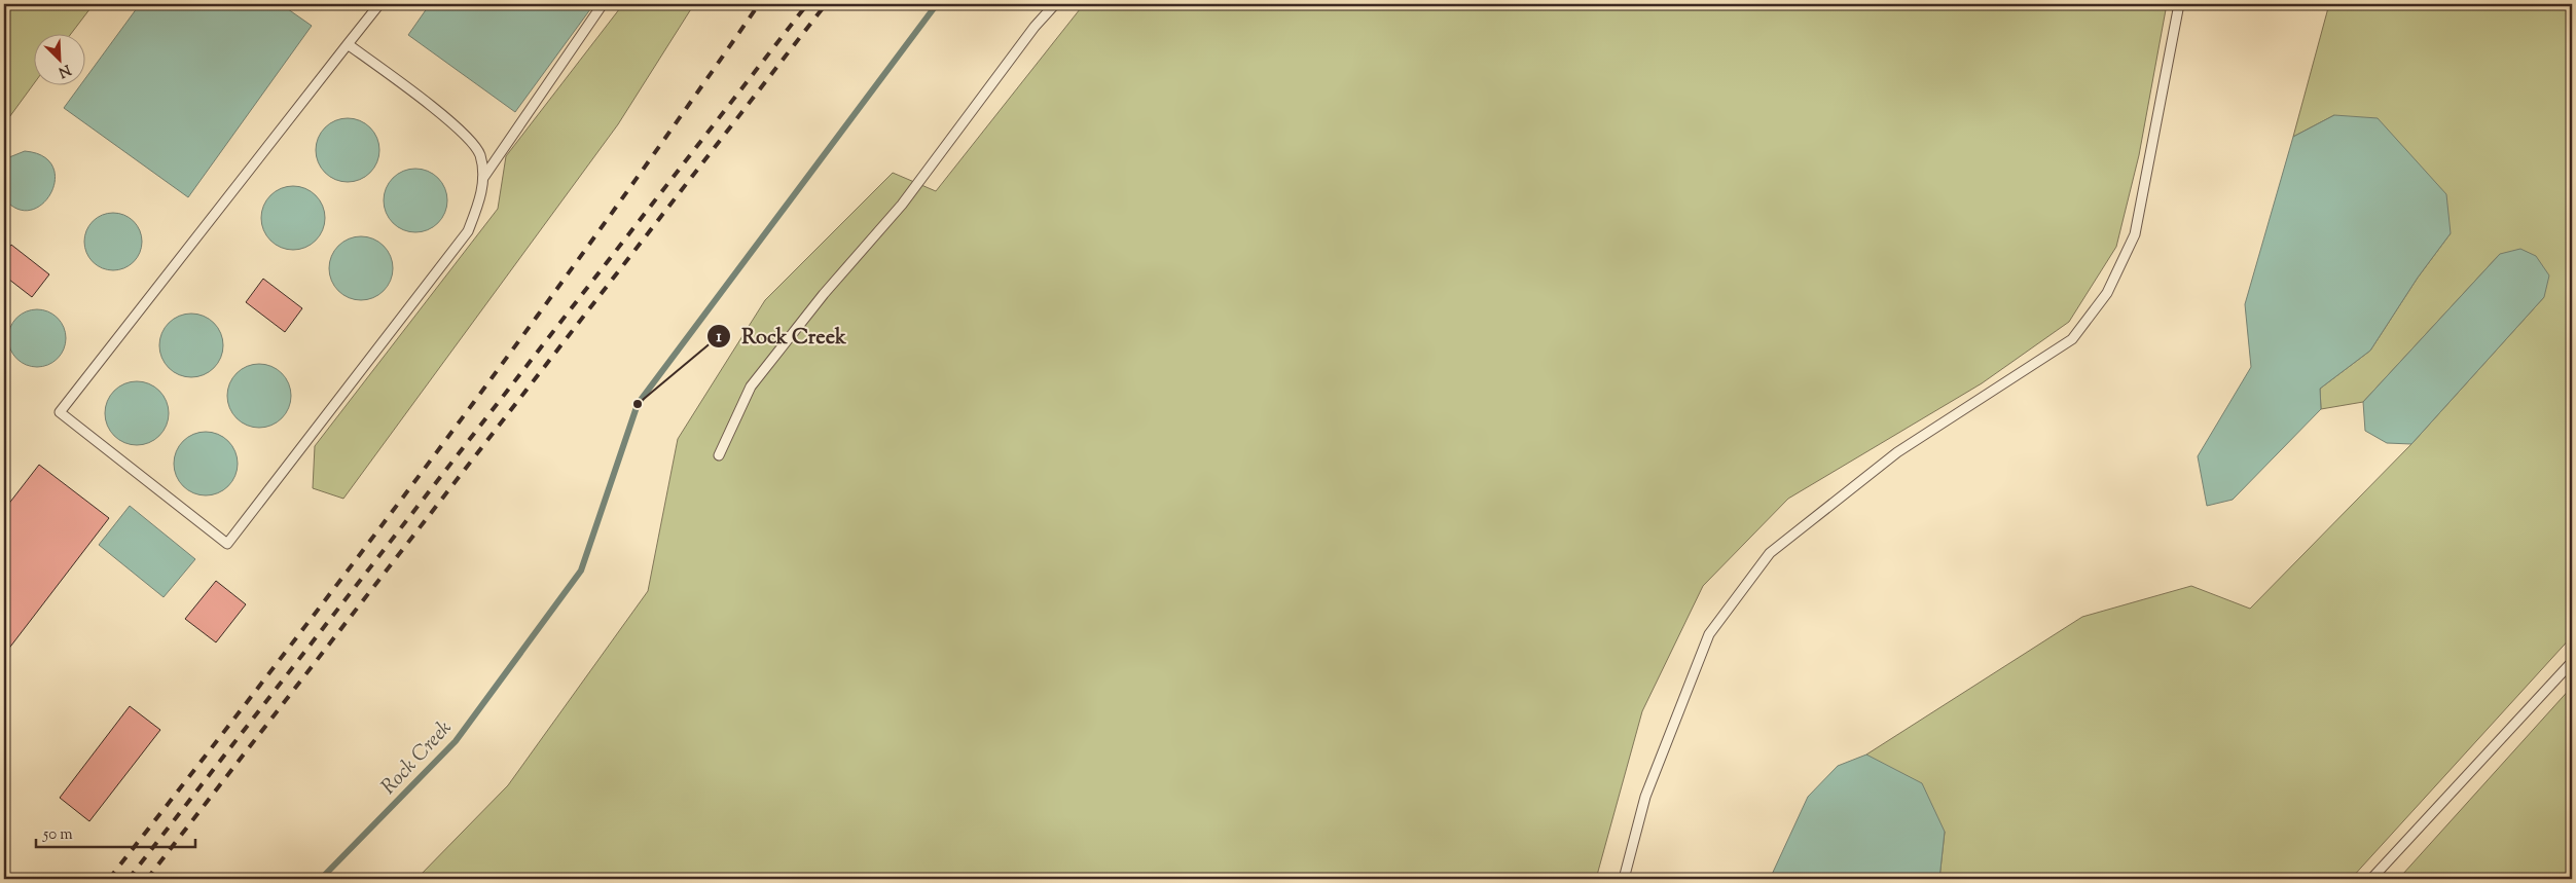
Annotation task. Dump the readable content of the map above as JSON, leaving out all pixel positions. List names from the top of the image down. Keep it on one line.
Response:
{"water":["Rock Creek"],"places":["Rock Creek"],"scale_bar":"50 m","north":"bottom right"}
